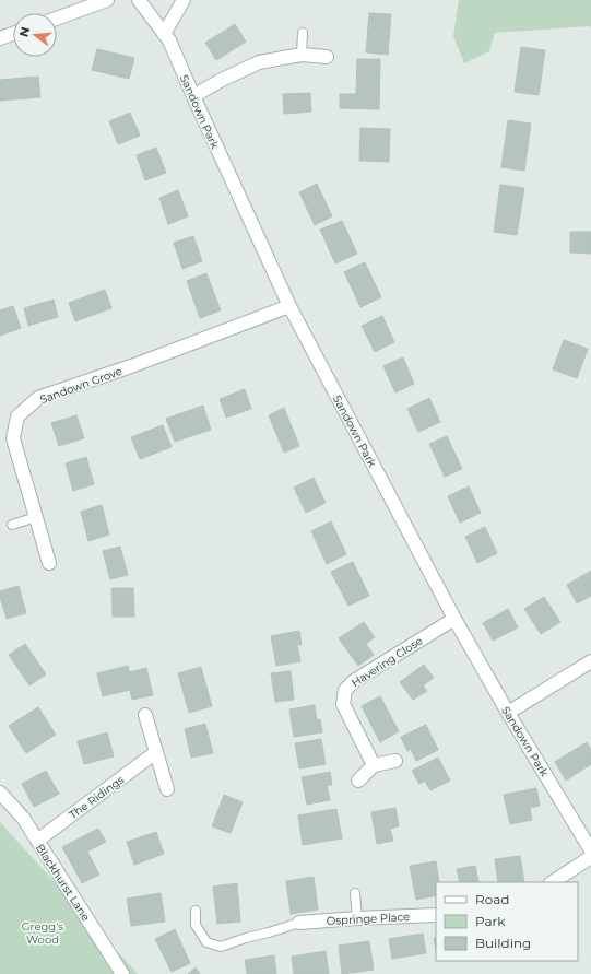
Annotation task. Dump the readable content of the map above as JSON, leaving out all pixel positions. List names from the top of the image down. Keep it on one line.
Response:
{"streets":{"street":["Sandown Park","Sandown Grove","Havering Close","The Ridings","Blackhurst Lane","Ospringe Place"]},"crossings":[["Sandown Park","Sandown Grove"],["Sandown Park","Havering Close"],["The Ridings","Blackhurst Lane"]],"parks":["Gregg's Wood"],"legend":["Road","Park","Building"],"north":"left"}
